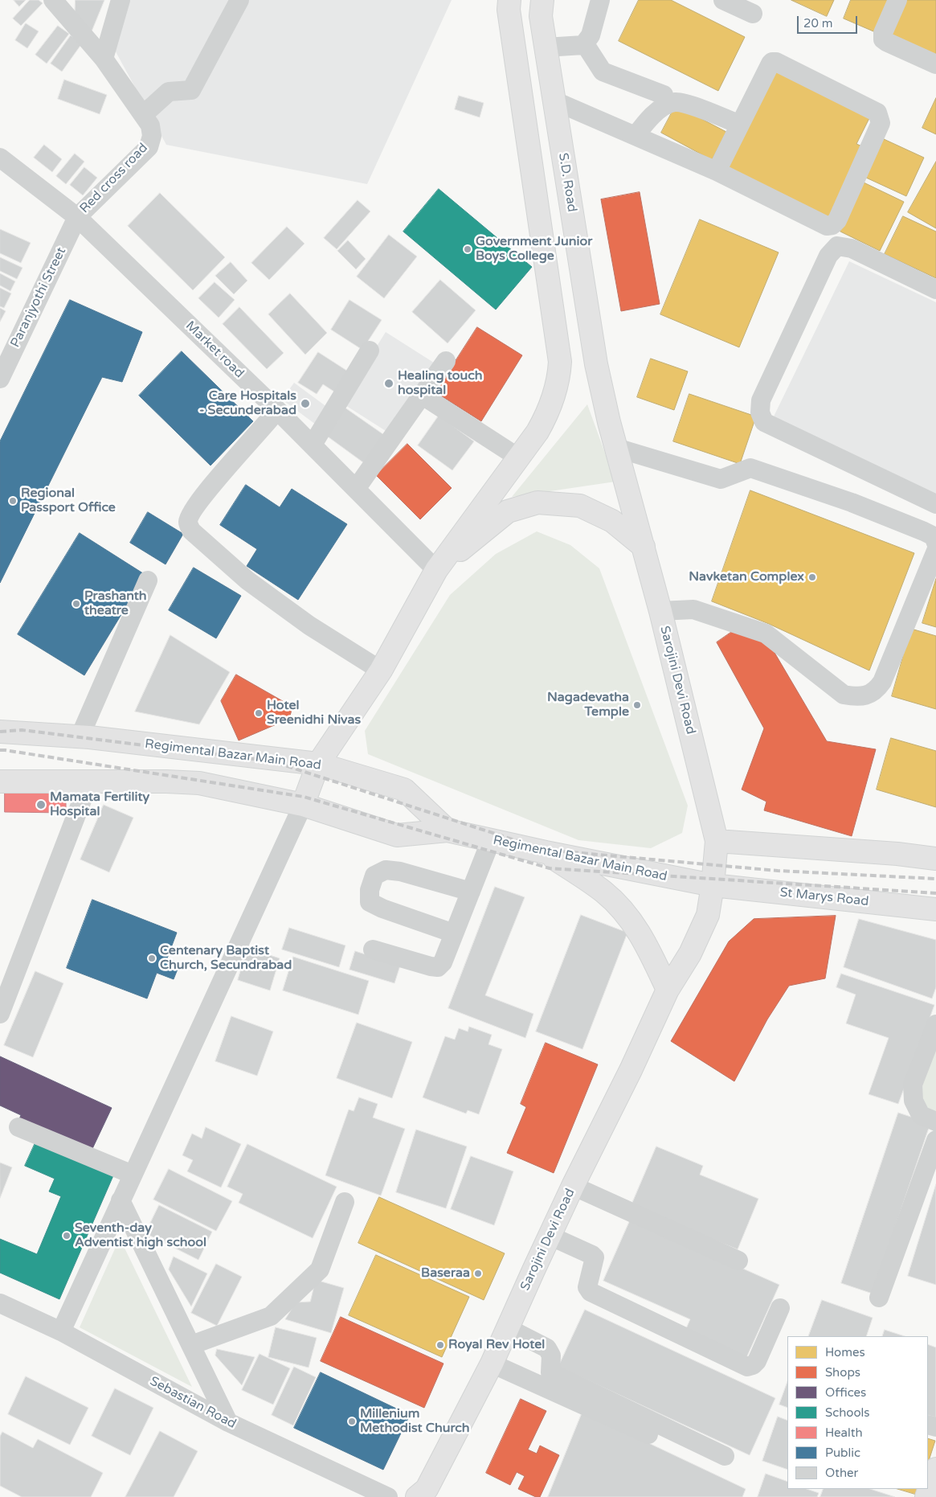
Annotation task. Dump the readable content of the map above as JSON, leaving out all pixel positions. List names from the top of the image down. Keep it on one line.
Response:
{"streets":{"main road":["S.D. Road","Sarojini Devi Road","Regimental Bazar Main Road","St Marys Road"],"street":["Red cross road","Paranjyothi Street","Market road","Sebastian Road"]},"crossings":[["Red cross road","Paranjyothi Street"],["Red cross road","Market road"],["S.D. Road","Sarojini Devi Road"],["Paranjyothi Street","Market road"],["Sarojini Devi Road","Regimental Bazar Main Road"],["Sarojini Devi Road","St Marys Road"],["Regimental Bazar Main Road","St Marys Road"]],"places":["Government Junior Boys College","Healing touch hospital","Care Hospitals - Secunderabad","Regional Passport Office","Navketan Complex","Prashanth theatre","Nagadevatha Temple","Hotel Sreenidhi Nivas","Mamata Fertility Hospital","Centenary Baptist Church, Secundrabad","Seventh-day Adventist high school","Baseraa","Royal Rev Hotel","Millenium Methodist Church"],"legend":["Homes","Shops","Offices","Schools","Health","Public","Other"],"scale_bar":"20 m"}
